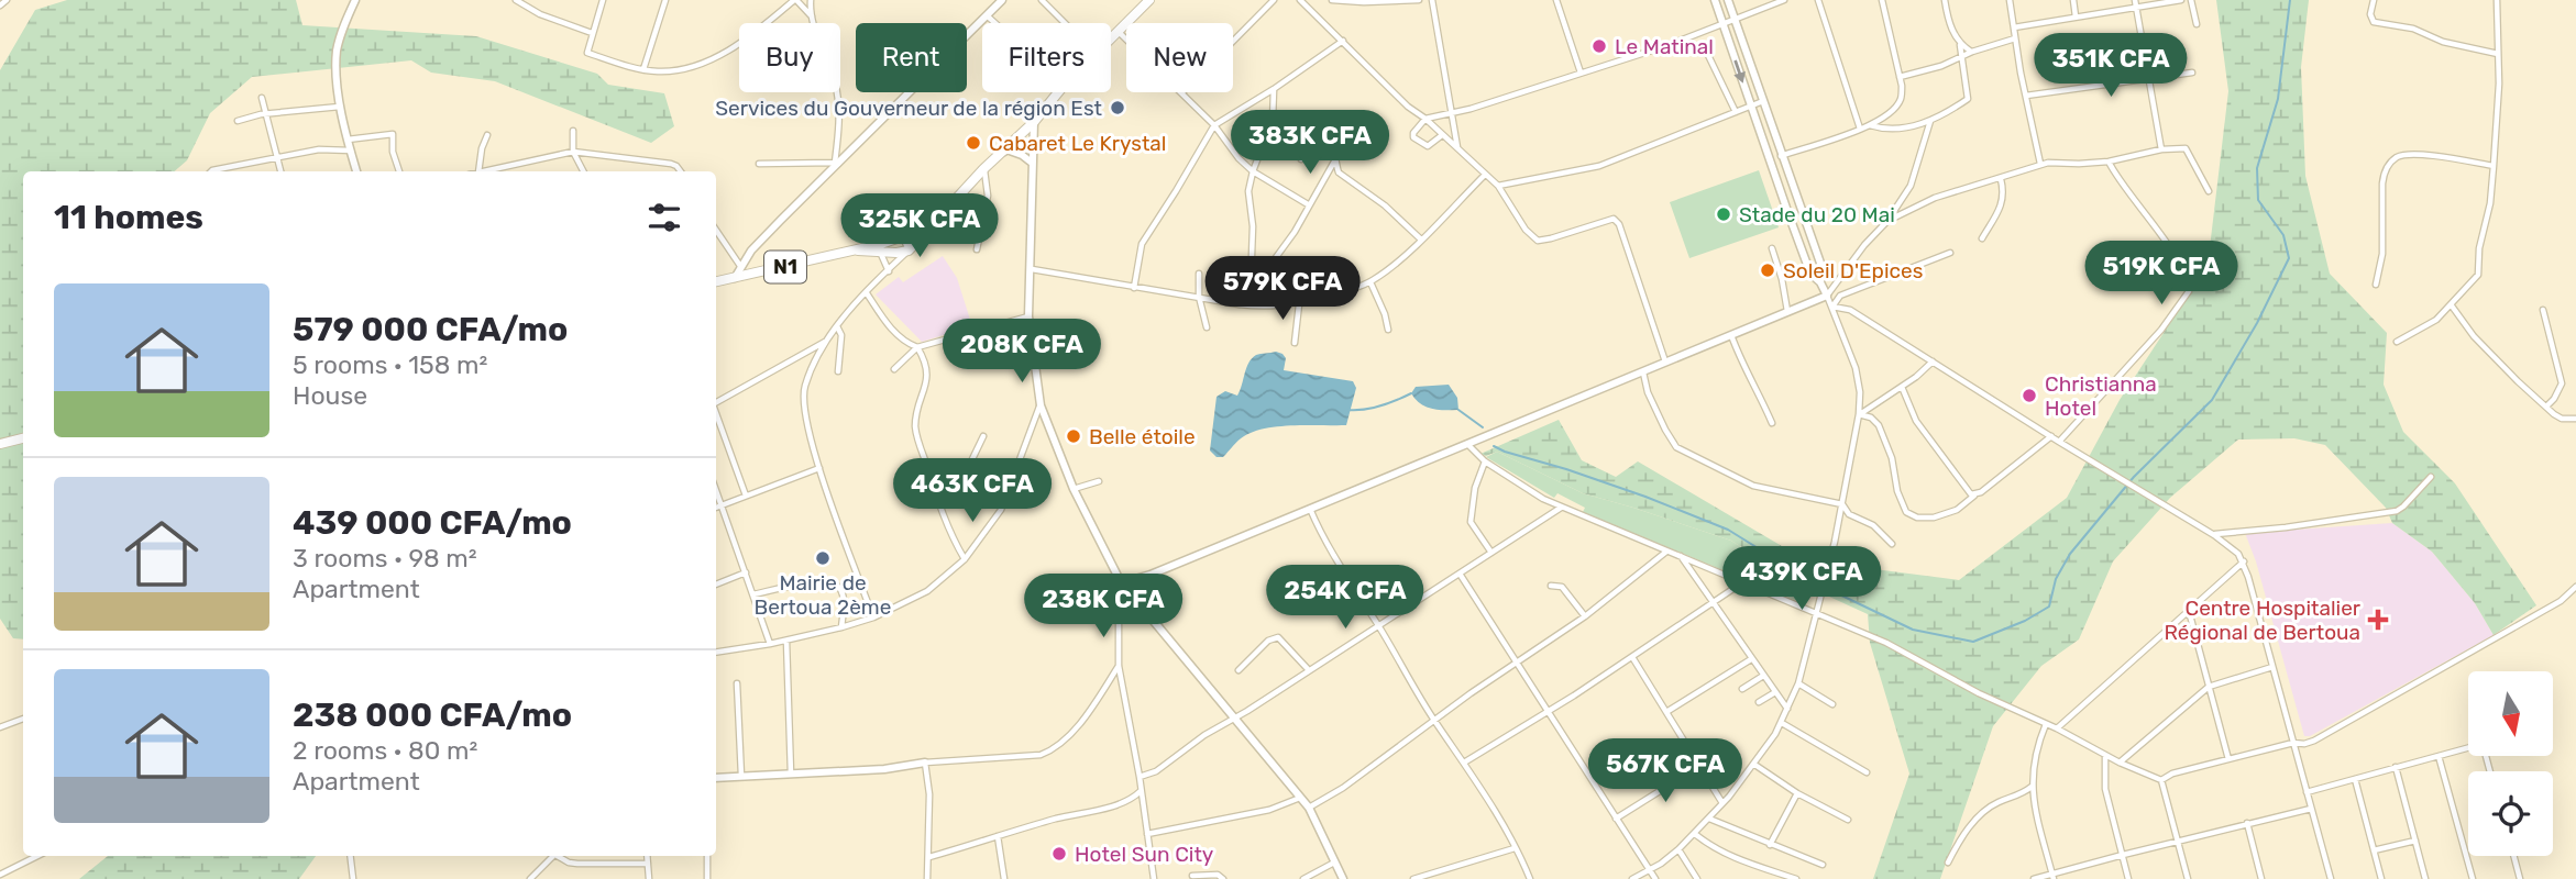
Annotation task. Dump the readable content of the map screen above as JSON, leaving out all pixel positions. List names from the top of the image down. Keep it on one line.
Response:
{"streets":{"highway":["N1"]},"places":{"other":["Le Matinal","Services du Gouverneur de la région Est","Cabaret Le Krystal","Stade du 20 Mai","Soleil D'Epices","Christianna Hotel","Belle étoile","Mairie de Bertoua 2ème","Hotel Sun City"],"health":["Centre Hospitalier Régional de Bertoua"]},"north":"bottom","page":{"chip":["Buy","Rent","Filters","New"],"price":["351K CFA","383K CFA","325K CFA","519K CFA","579K CFA","208K CFA","463K CFA","439K CFA","254K CFA","238K CFA","567K CFA"],"heading":"11 homes","list":[{"name":"579 000 CFA/mo","note":"5 rooms · 158 m² · House"},{"name":"439 000 CFA/mo","note":"3 rooms · 98 m² · Apartment"},{"name":"238 000 CFA/mo","note":"2 rooms · 80 m² · Apartment"}]}}
